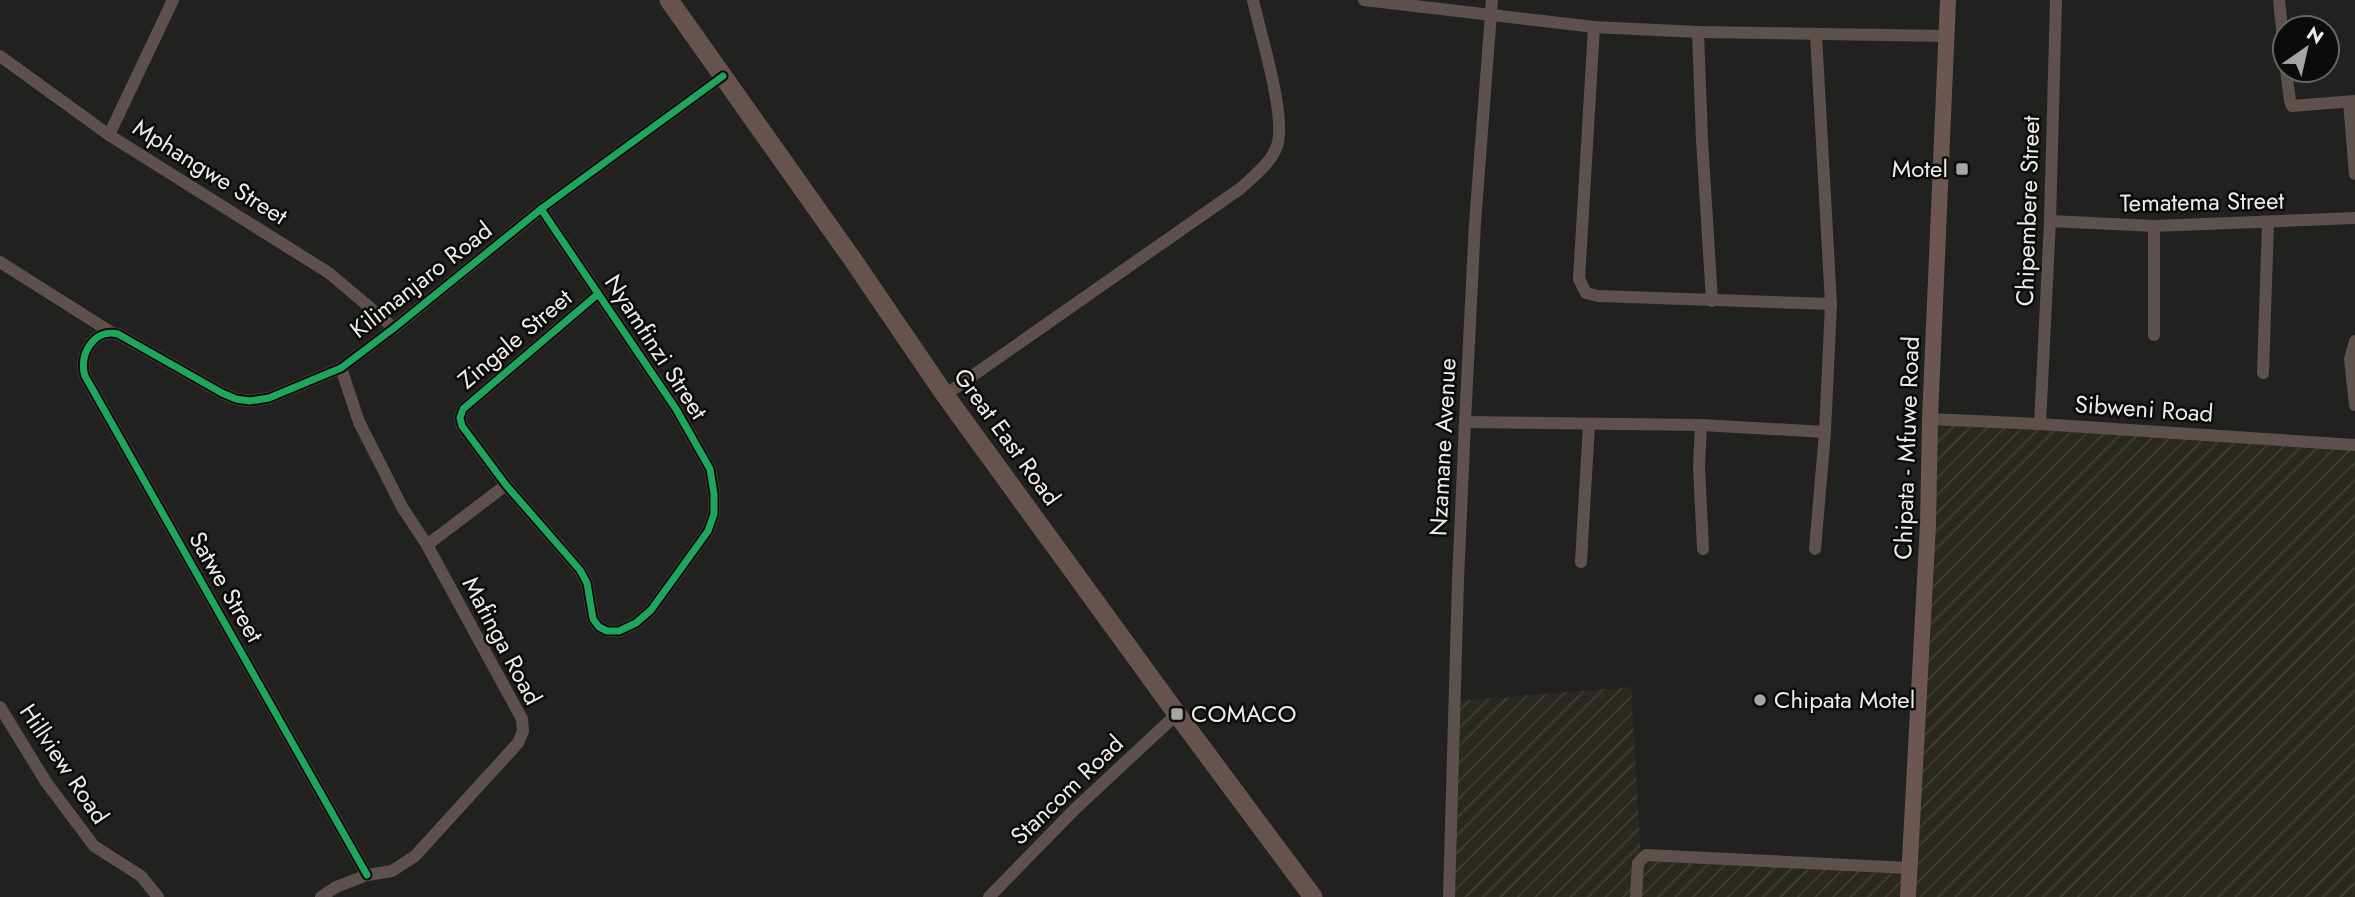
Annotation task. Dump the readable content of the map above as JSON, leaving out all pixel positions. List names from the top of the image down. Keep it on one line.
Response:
{"streets":{"highway":["Great East Road"],"main road":["Chipata - Mfuwe Road"],"street":["Mphangwe Street","Tematema Street","Chipembere Street","Kilimanjaro Road","Zingale Street","Nyamfinzi Street","Sibweni Road","Nzamane Avenue","Satwe Street","Mafinga Road","Hillview Road","Stancom Road"]},"crossings":[["Mphangwe Street","Kilimanjaro Road"],["Tematema Street","Chipembere Street"],["Chipembere Street","Sibweni Road"],["Kilimanjaro Road","Nyamfinzi Street"],["Kilimanjaro Road","Great East Road"],["Kilimanjaro Road","Satwe Street"],["Kilimanjaro Road","Mafinga Road"],["Zingale Street","Nyamfinzi Street"],["Sibweni Road","Chipata - Mfuwe Road"],["Great East Road","Stancom Road"],["Satwe Street","Mafinga Road"]],"places":{"transit":["Motel","COMACO"],"other":["Chipata Motel"]},"north":"top right"}
